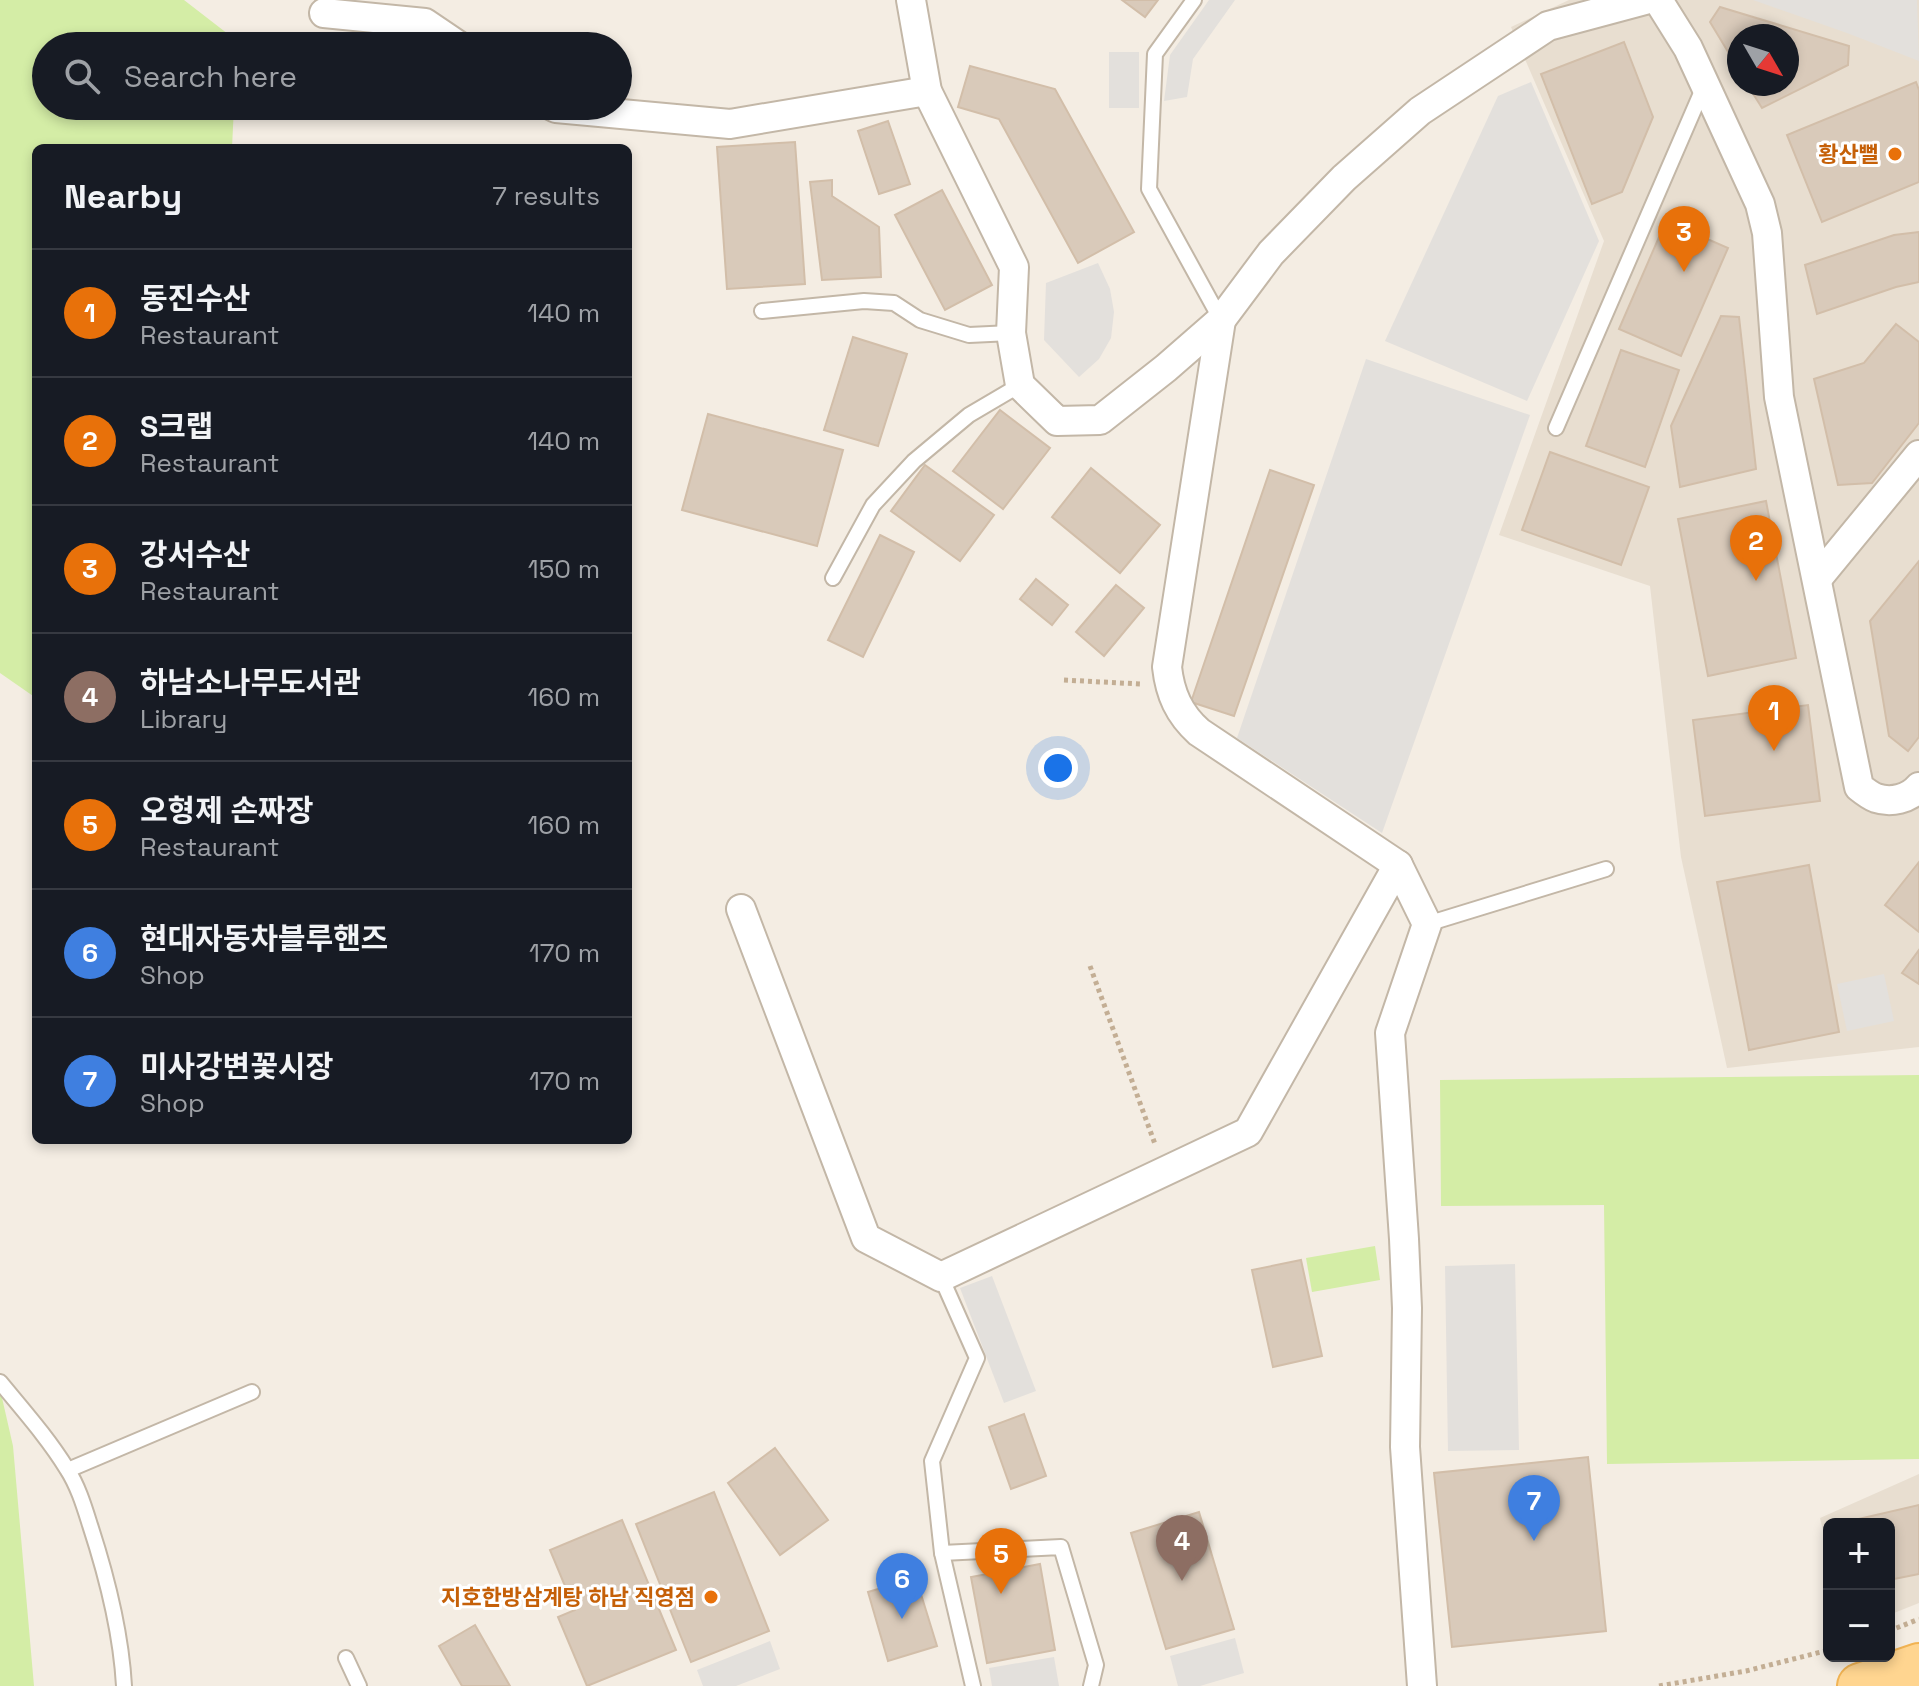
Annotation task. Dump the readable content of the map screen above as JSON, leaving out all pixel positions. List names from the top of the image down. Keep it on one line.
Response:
{"places":["황산뻘","지호한방삼계탕 하남 직영점"],"north":"bottom right","page":{"search":"Search here","heading":["Nearby","7 results"],"pins":["3","2","1","7","4","5","6"],"list":[{"mark":"1","name":"동진수산","note":"Restaurant","value":"140 m"},{"mark":"2","name":"S크랩","note":"Restaurant","value":"140 m"},{"mark":"3","name":"강서수산","note":"Restaurant","value":"150 m"},{"mark":"4","name":"하남소나무도서관","note":"Library","value":"160 m"},{"mark":"5","name":"오형제 손짜장","note":"Restaurant","value":"160 m"},{"mark":"6","name":"현대자동차블루핸즈","note":"Shop","value":"170 m"},{"mark":"7","name":"미사강변꽃시장","note":"Shop","value":"170 m"}],"map_buttons":["+","−"]}}
